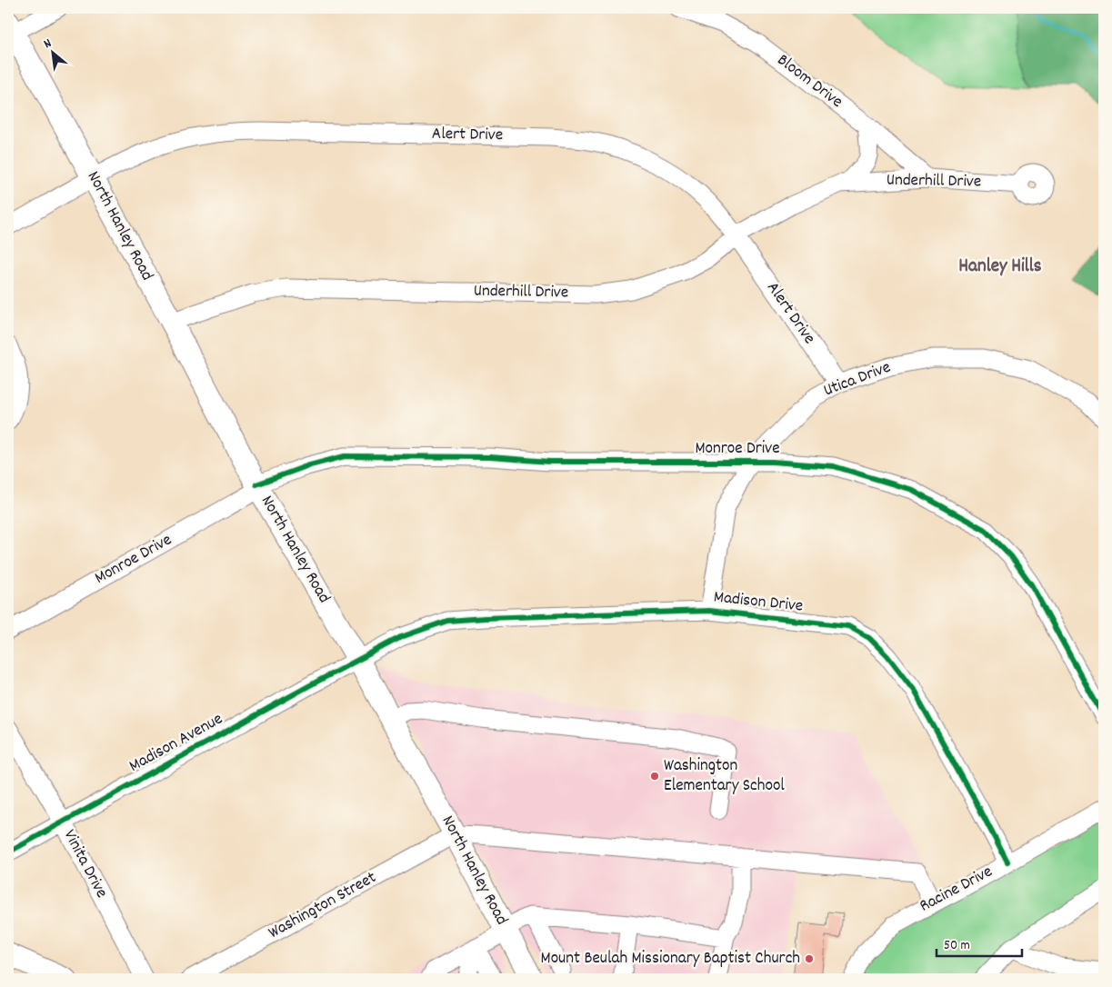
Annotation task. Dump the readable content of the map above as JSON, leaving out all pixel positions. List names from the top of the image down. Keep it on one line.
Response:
{"streets":{"main road":["North Hanley Road"],"street":["Bloom Drive","Alert Drive","Underhill Drive","Utica Drive","Monroe Drive","Madison Drive","Madison Avenue","Vinita Drive","Racine Drive","Washington Street"]},"crossings":[["Bloom Drive","Underhill Drive"],["Alert Drive","Underhill Drive"],["Alert Drive","North Hanley Road"],["Alert Drive","Utica Drive"],["Underhill Drive","North Hanley Road"],["North Hanley Road","Monroe Drive"],["North Hanley Road","Madison Drive"],["North Hanley Road","Madison Avenue"],["North Hanley Road","Washington Street"],["Utica Drive","Monroe Drive"],["Utica Drive","Madison Drive"],["Madison Drive","Madison Avenue"],["Madison Drive","Racine Drive"],["Madison Avenue","Vinita Drive"]],"districts":["Hanley Hills"],"places":["Washington Elementary School","Mount Beulah Missionary Baptist Church"],"scale_bar":"50 m","north":"top left"}
